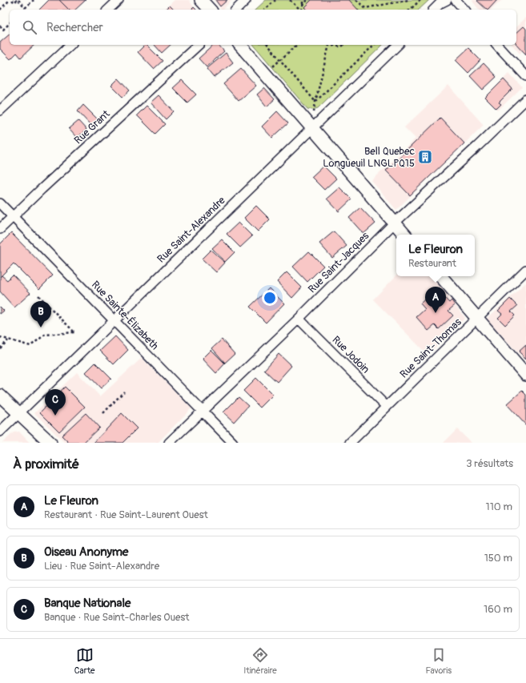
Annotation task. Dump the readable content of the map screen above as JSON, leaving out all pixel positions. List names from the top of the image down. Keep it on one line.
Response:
{"streets":{"street":["Rue Grant","Rue Saint-Alexandre","Rue Saint-Jacques","Rue Sainte-Élizabeth","Rue Saint-Thomas","Rue Jodoin"]},"crossings":[["Rue Grant","Rue Sainte-Élizabeth"],["Rue Saint-Alexandre","Rue Sainte-Élizabeth"],["Rue Saint-Jacques","Rue Sainte-Élizabeth"],["Rue Saint-Jacques","Rue Jodoin"],["Rue Saint-Thomas","Rue Jodoin"]],"places":{"building":["Bell Quebec Longueuil LNGLPQ15"]},"page":{"search":"Rechercher","popup":["Le Fleuron","Restaurant"],"pins":["A","B","C"],"heading":["À proximité","3 résultats"],"list":[{"mark":"A","name":"Le Fleuron","note":"Restaurant · Rue Saint-Laurent Ouest","value":"110 m"},{"mark":"B","name":"Oiseau Anonyme","note":"Lieu · Rue Saint-Alexandre","value":"150 m"},{"mark":"C","name":"Banque Nationale","note":"Banque · Rue Saint-Charles Ouest","value":"160 m"}],"nav":["Carte","Itinéraire","Favoris"]}}
